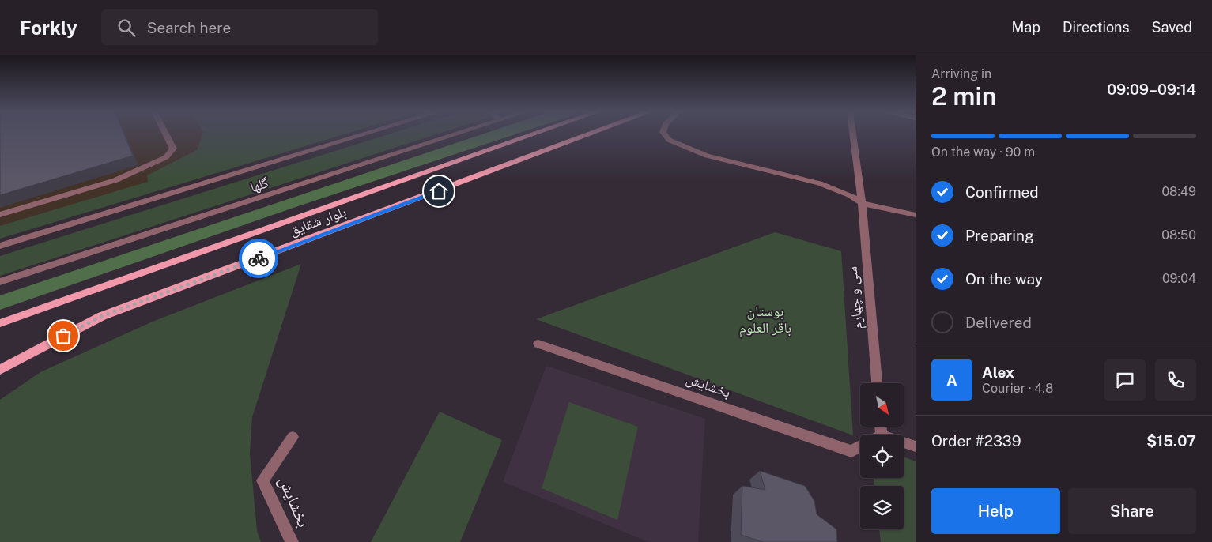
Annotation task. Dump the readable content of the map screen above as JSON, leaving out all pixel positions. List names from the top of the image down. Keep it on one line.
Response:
{"streets":{"main road":["بلوار شقایق"],"street":["گلها","سی و چهارم","بخشایش"]},"parks":["بوستان باقر العلوم"],"north":"bottom right","page":{"header":"Forkly","search":"Search here","nav":["Map","Directions","Saved"],"heading":["2 min","Arriving in","09:09–09:14"],"panel":["Alex","Courier · 4.8","Order #2339","$15.07"],"bar":"On the way · 90 m","list":[["Confirmed","08:49"],["Preparing","08:50"],["On the way","09:04"],"Delivered"],"round":"A","buttons":["Help","Share"]}}
